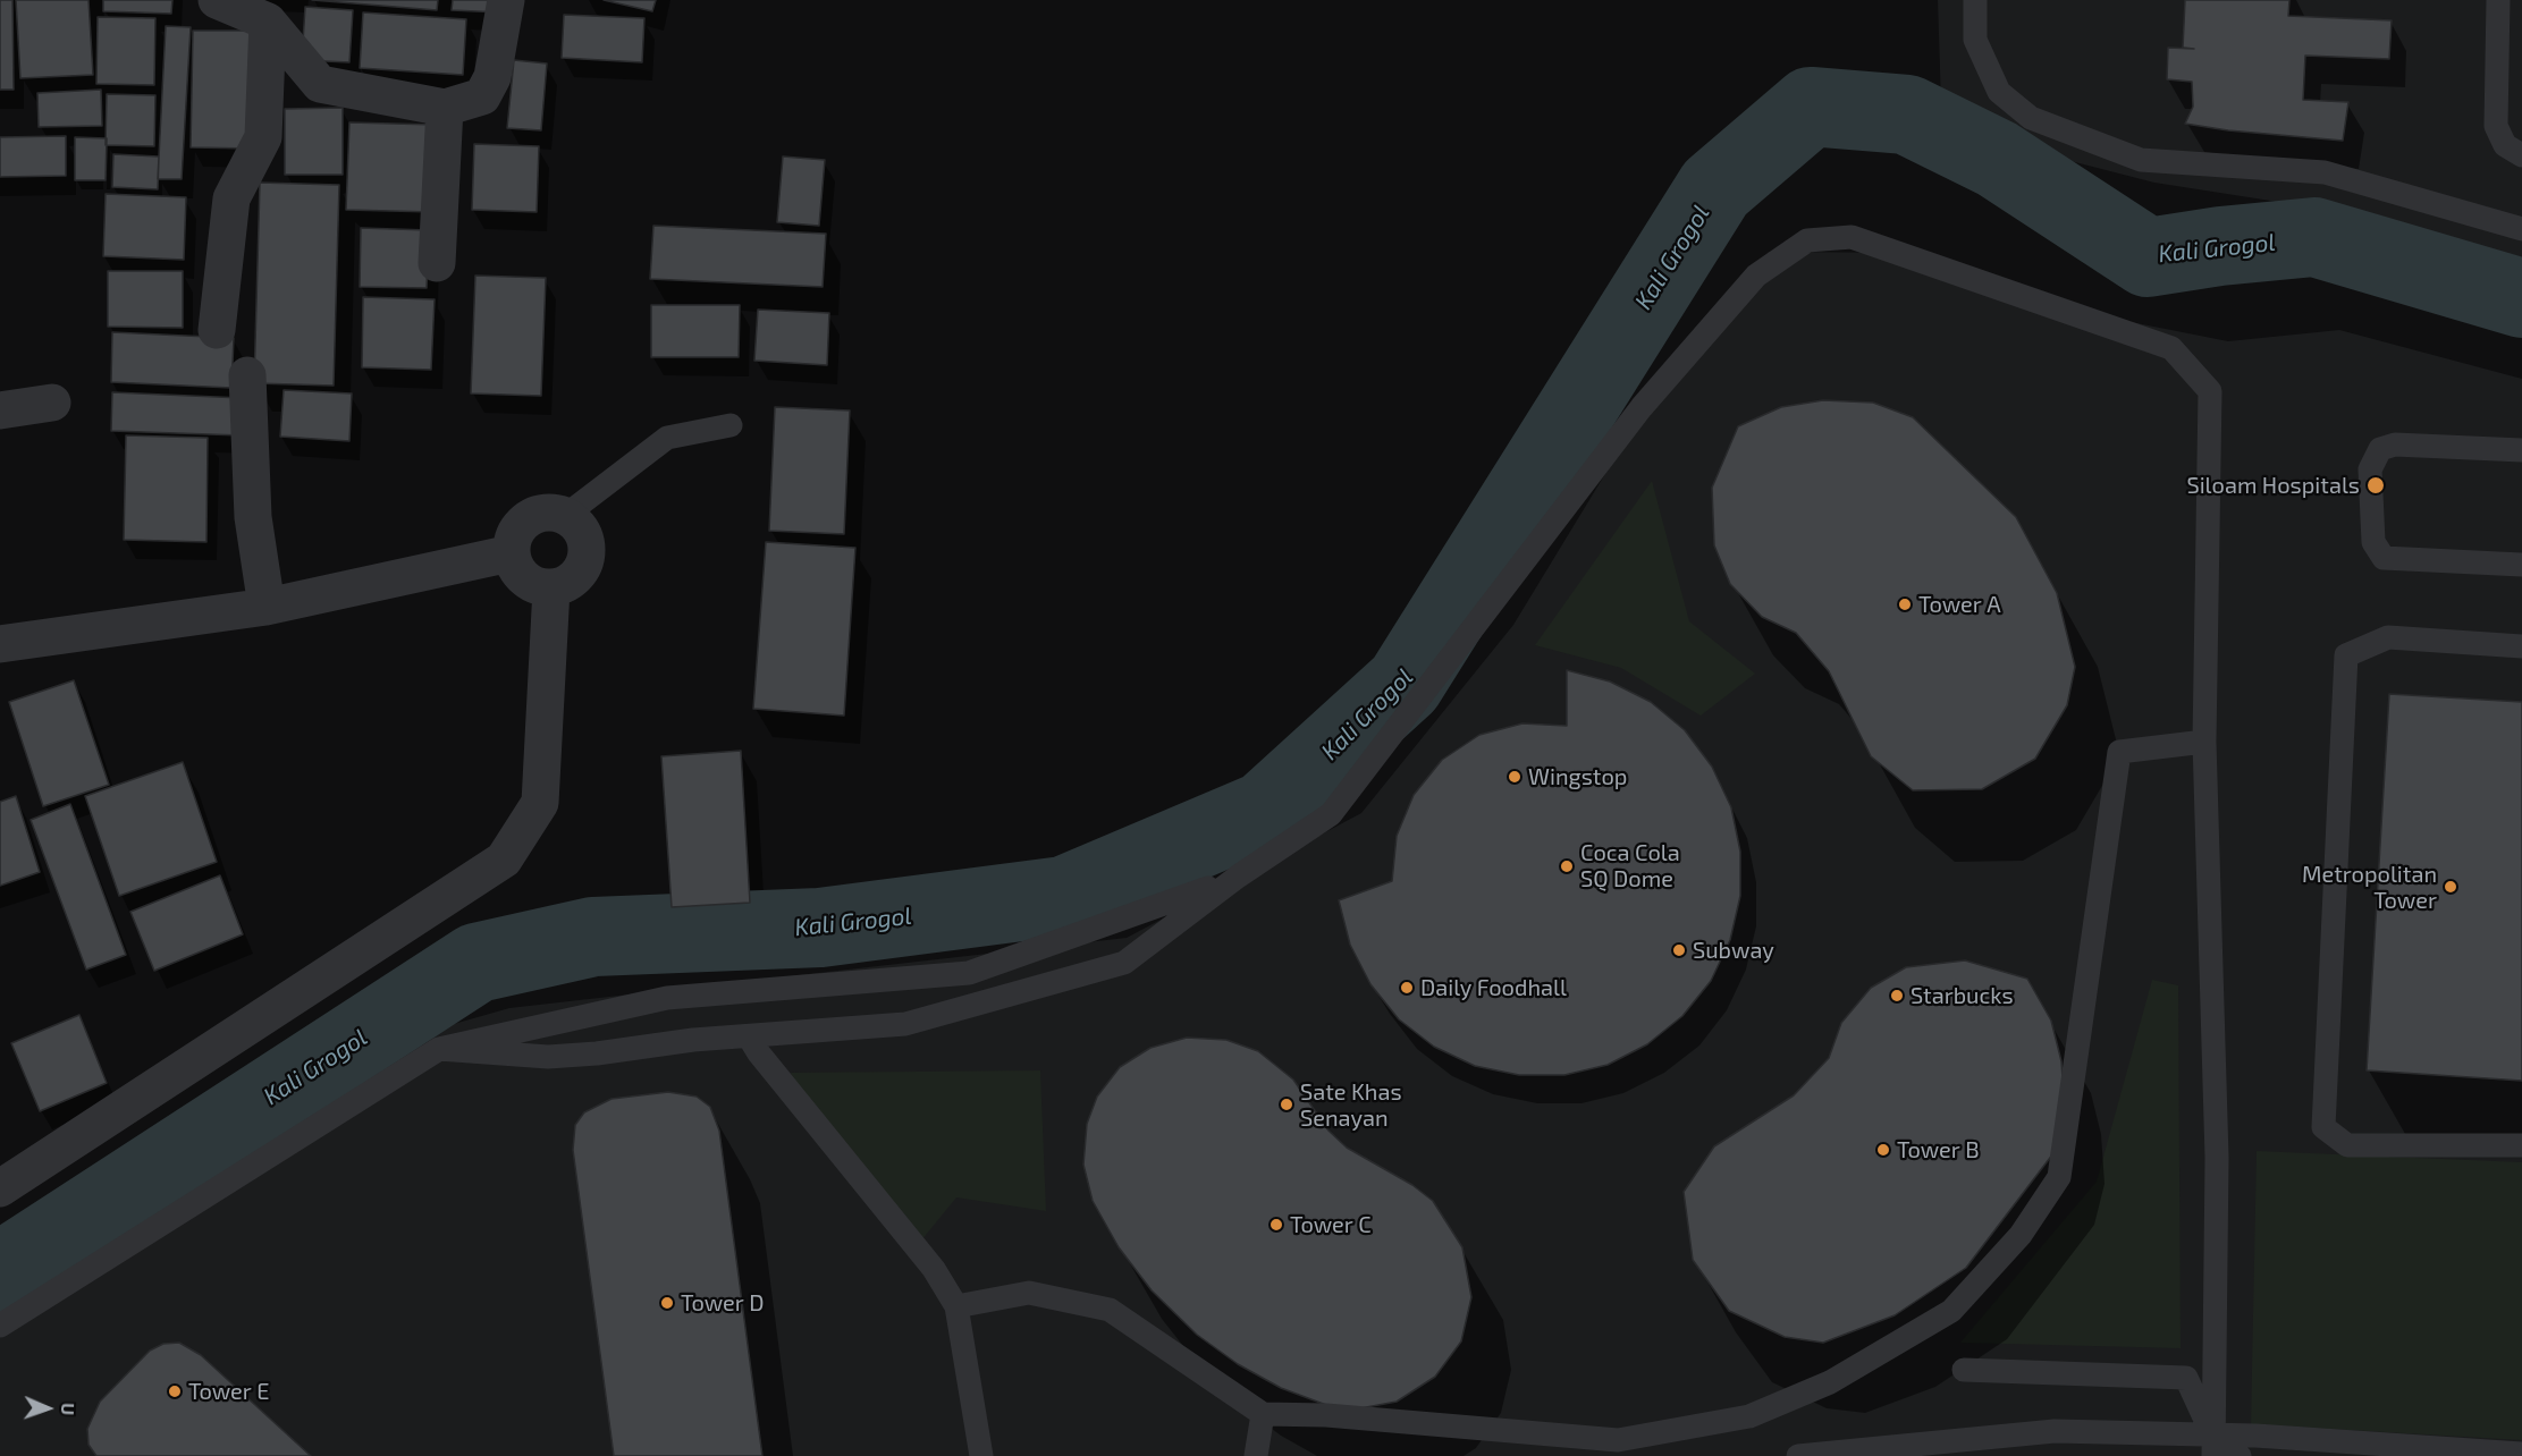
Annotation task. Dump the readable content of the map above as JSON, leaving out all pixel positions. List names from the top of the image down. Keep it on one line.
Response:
{"water":["Kali Grogol"],"places":["Siloam Hospitals","Tower A","Wingstop","Coca Cola SQ Dome","Metropolitan Tower","Subway","Daily Foodhall","Starbucks","Sate Khas Senayan","Tower B","Tower C","Tower D","Tower E"],"north":"right"}
